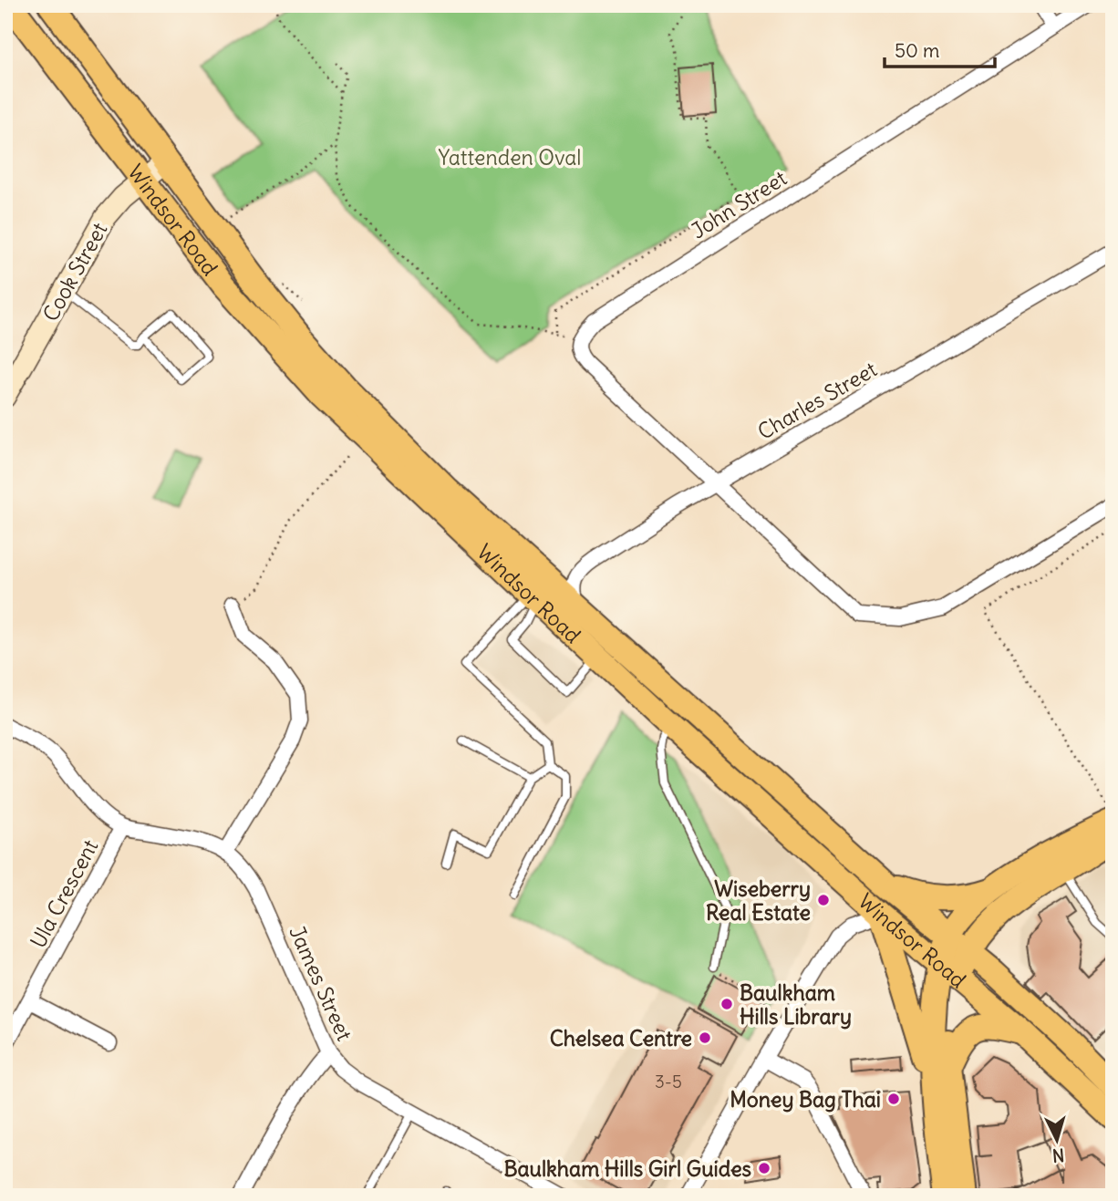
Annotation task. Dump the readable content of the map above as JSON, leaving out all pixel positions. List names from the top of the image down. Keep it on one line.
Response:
{"streets":{"main road":["Windsor Road","Cook Street"],"street":["John Street","Charles Street","Ula Crescent","James Street"]},"crossings":[["Windsor Road","Cook Street"],["Windsor Road","Charles Street"],["Ula Crescent","James Street"]],"parks":["Yattenden Oval"],"places":["Wiseberry Real Estate","Baulkham Hills Library","Chelsea Centre","Money Bag Thai","Baulkham Hills Girl Guides"],"house_numbers":["3-5"],"scale_bar":"50 m","north":"bottom"}
